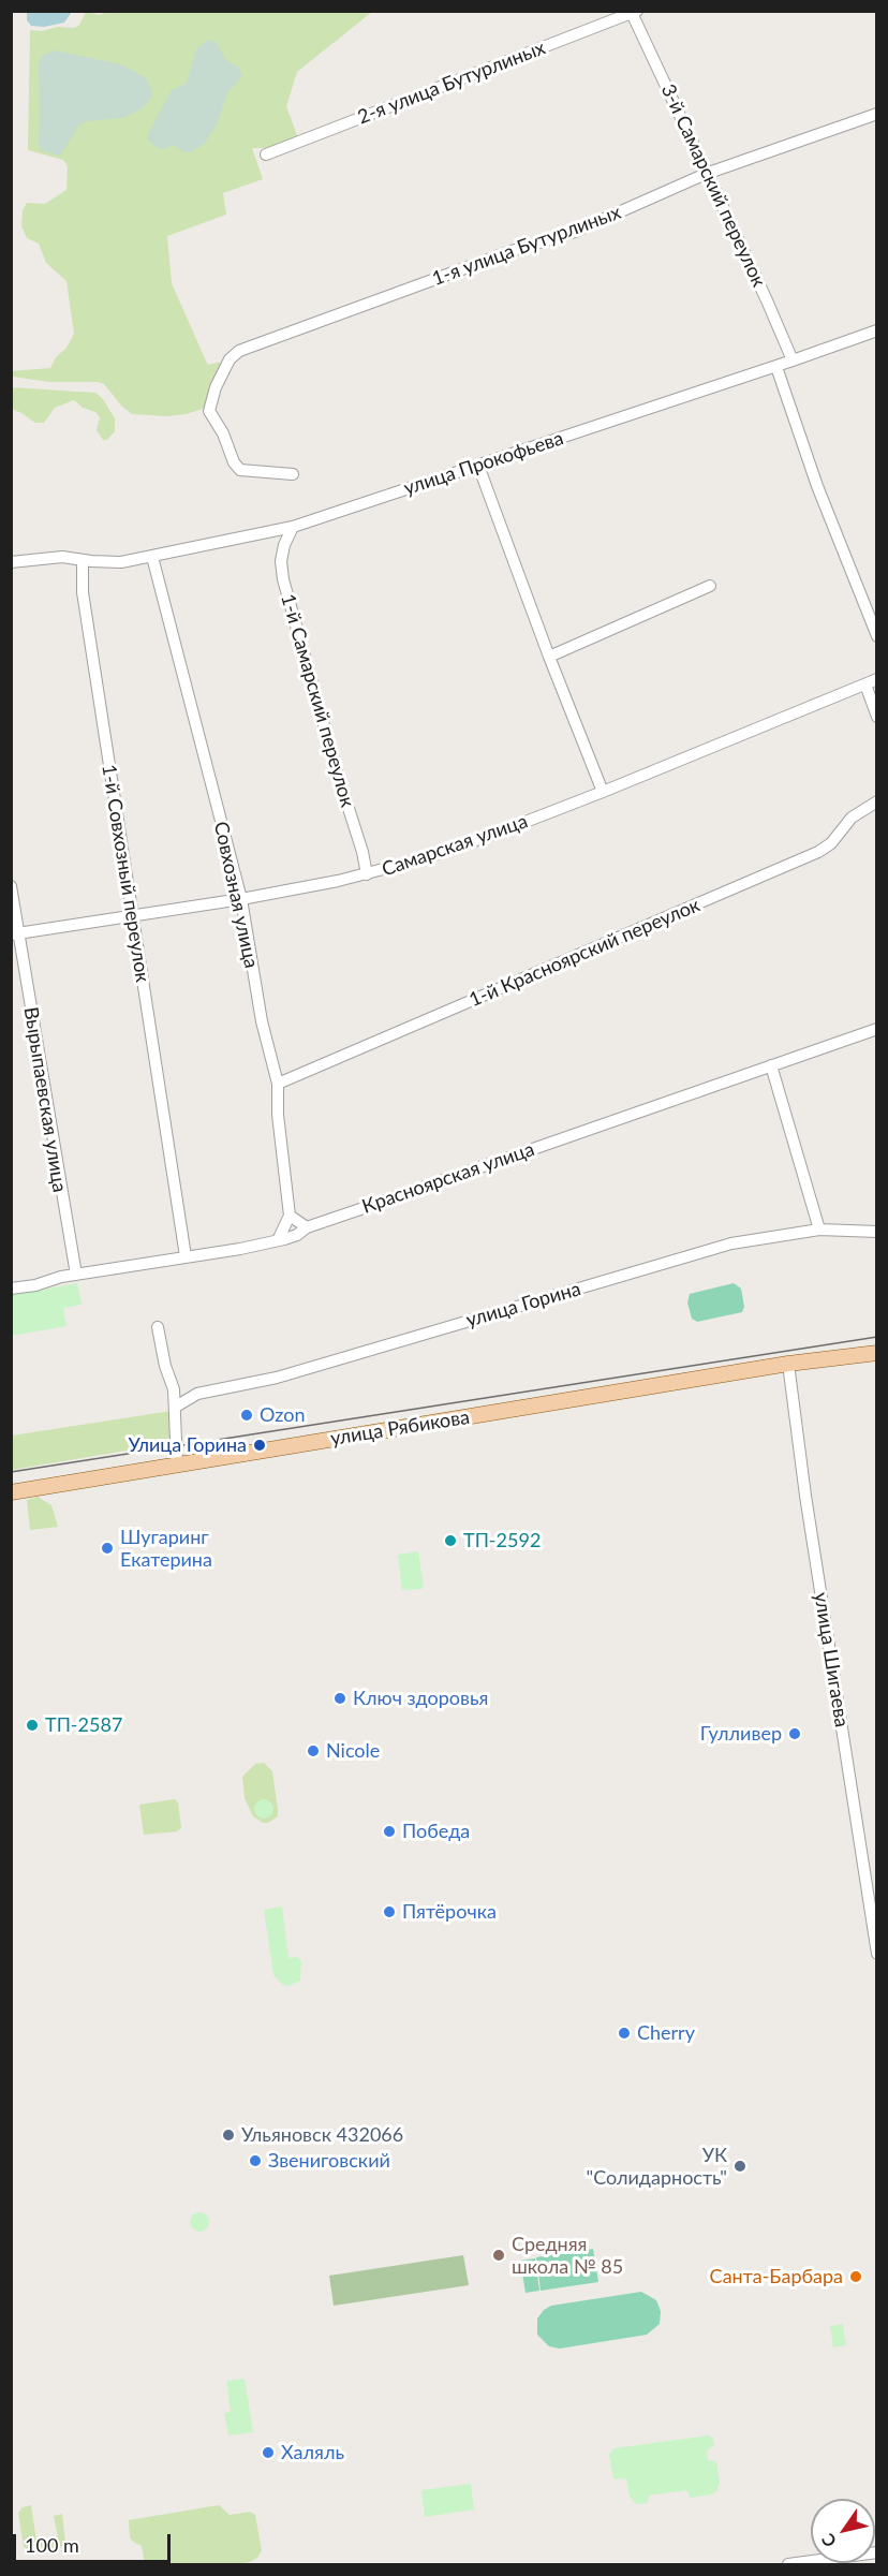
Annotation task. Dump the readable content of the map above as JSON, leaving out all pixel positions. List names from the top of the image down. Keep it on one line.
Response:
{"streets":{"main road":["улица Рябикова"],"street":["2-я улица Бутурлиных","3-й Самарский переулок","1-я улица Бутурлиных","улица Прокофьева","1-й Самарский переулок","Самарская улица","1-й Совхозный переулок","Совхозная улица","1-й Красноярский переулок","Вырыпаевская улица","Красноярская улица","улица Горина","улица Шигаева"]},"crossings":[["2-я улица Бутурлиных","3-й Самарский переулок"],["3-й Самарский переулок","1-я улица Бутурлиных"],["3-й Самарский переулок","улица Прокофьева"],["улица Прокофьева","1-й Самарский переулок"],["улица Прокофьева","1-й Совхозный переулок"],["улица Прокофьева","Совхозная улица"],["1-й Самарский переулок","Самарская улица"],["Самарская улица","1-й Совхозный переулок"],["Самарская улица","Совхозная улица"],["Самарская улица","Вырыпаевская улица"],["1-й Совхозный переулок","Красноярская улица"],["Совхозная улица","1-й Красноярский переулок"],["Вырыпаевская улица","Красноярская улица"],["улица Рябикова","улица Шигаева"]],"places":["Ozon","Улица Горина","ТП-2592","Шугаринг Екатерина","Ключ здоровья","ТП-2587","Гулливер","Nicole","Победа","Пятёрочка","Cherry","Ульяновск 432066","Звениговский","УК \"Солидарность\"","Средняя школа № 85","Санта-Барбара","Халяль"],"scale_bar":"100 m","north":"bottom left"}
